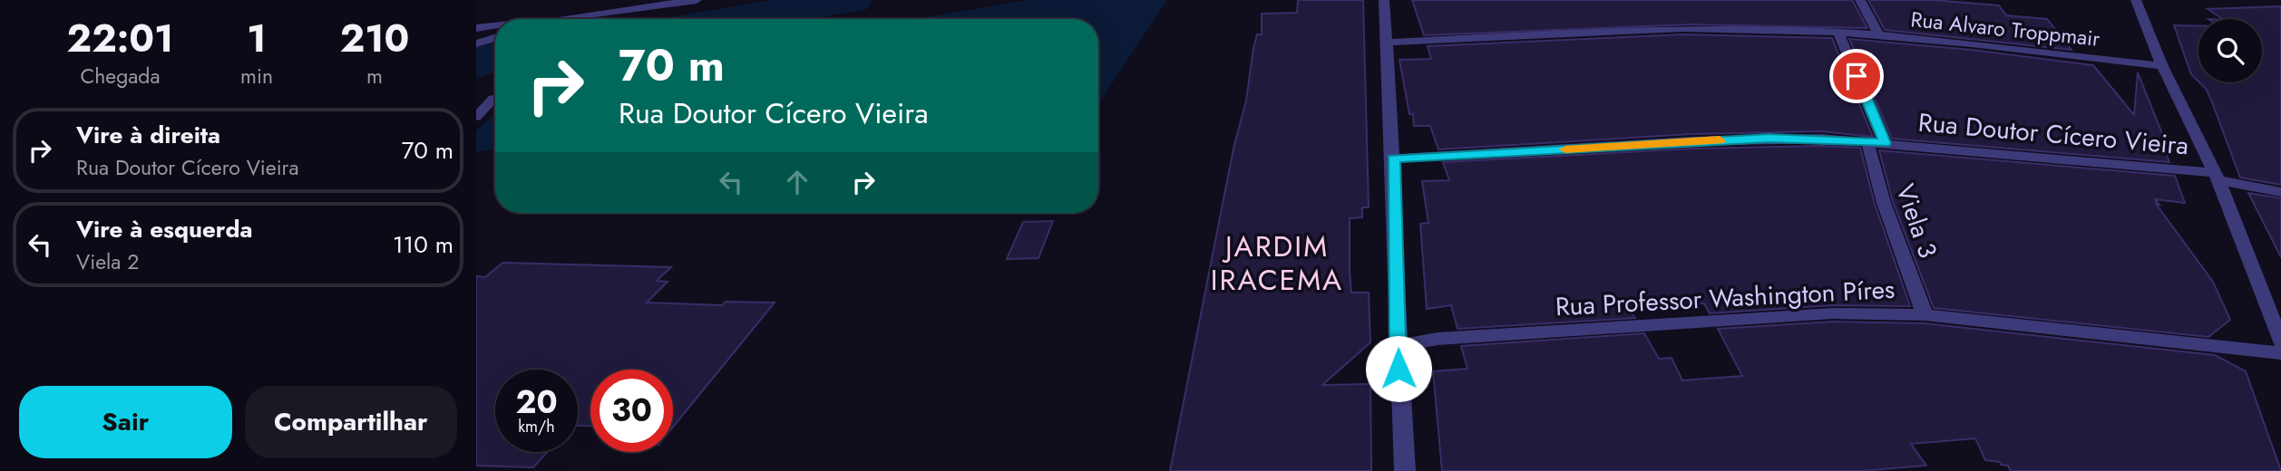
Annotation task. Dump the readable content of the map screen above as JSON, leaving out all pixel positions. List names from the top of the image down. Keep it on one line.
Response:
{"streets":{"street":["Rua Alvaro Troppmair","Rua Doutor Cícero Vieira","Viela 3","Rua Professor Washington Píres"]},"crossings":[["Rua Doutor Cícero Vieira","Viela 3"],["Viela 3","Rua Professor Washington Píres"]],"districts":["JARDIM IRACEMA"],"page":{"eta":["22:01","Chegada","1","min","210","m"],"turn":["70 m","Rua Doutor Cícero Vieira"],"list":[{"name":"Vire à direita","note":"Rua Doutor Cícero Vieira","value":"70 m"},{"name":"Vire à esquerda","note":"Viela 2","value":"110 m"}],"speed":"20 km/h","limit":"30","buttons":["Sair","Compartilhar"]}}
